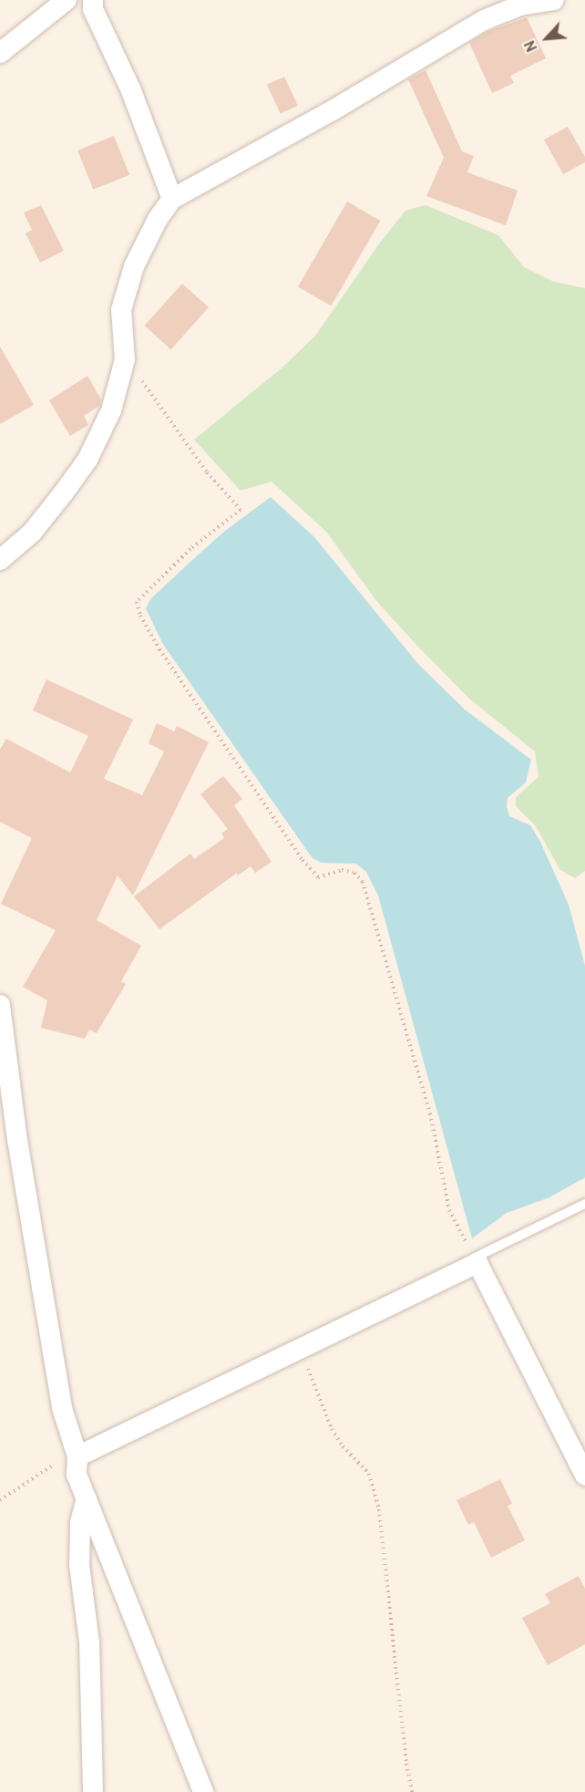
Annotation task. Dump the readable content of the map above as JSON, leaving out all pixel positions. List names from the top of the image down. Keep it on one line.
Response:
{"north":"bottom left"}
